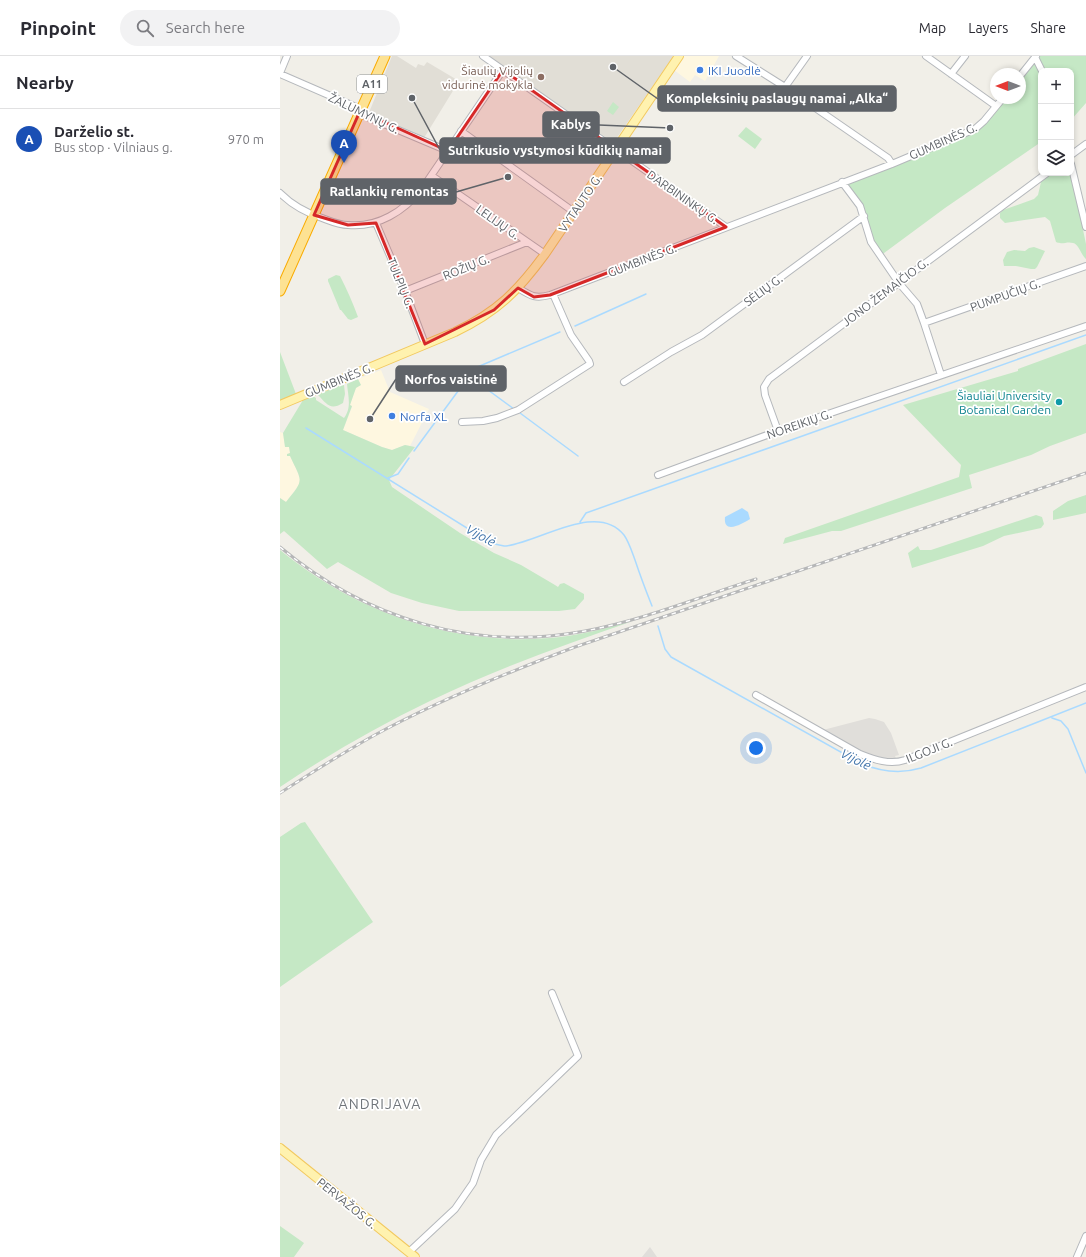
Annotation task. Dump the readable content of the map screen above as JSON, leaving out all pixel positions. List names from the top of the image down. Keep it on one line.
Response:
{"streets":{"highway":["A11"],"main road":["GUMBINĖS G.","VYTAUTO G.","PERVAŽOS G."],"street":["ŽALUMYNŲ G.","DARBININKŲ G.","LELIJŲ G.","ROŽIŲ G.","TULPIŲ G.","SĖLIŲ G.","JONO ŽEMAIČIO G.","PUMPUČIŲ G.","NOREIKIŲ G.","ILGOJI G."]},"crossings":[["A11","ŽALUMYNŲ G."],["GUMBINĖS G.","DARBININKŲ G."],["GUMBINĖS G.","VYTAUTO G."],["GUMBINĖS G.","TULPIŲ G."],["DARBININKŲ G.","VYTAUTO G."],["VYTAUTO G.","LELIJŲ G."],["LELIJŲ G.","ROŽIŲ G."],["ROŽIŲ G.","TULPIŲ G."],["JONO ŽEMAIČIO G.","NOREIKIŲ G."]],"districts":["ANDRIJAVA"],"water":["Vijolė"],"places":["Kompleksinių paslaugų namai „Alka“","IKI Juodlė","Šiaulių Vijolių vidurinė mokykla","Sutrikusio vystymosi kūdikių namai","Kablys","Ratlankių remontas","Šiauliai University Botanical Garden","Norfa XL","Norfos vaistinė"],"north":"left","page":{"header":"Pinpoint","search":"Search here","nav":["Map","Layers","Share"],"heading":"Nearby","map_buttons":["+","−"],"list":[{"mark":"A","name":"Darželio st.","note":"Bus stop · Vilniaus g.","value":"970 m"}],"pins":"A"}}
